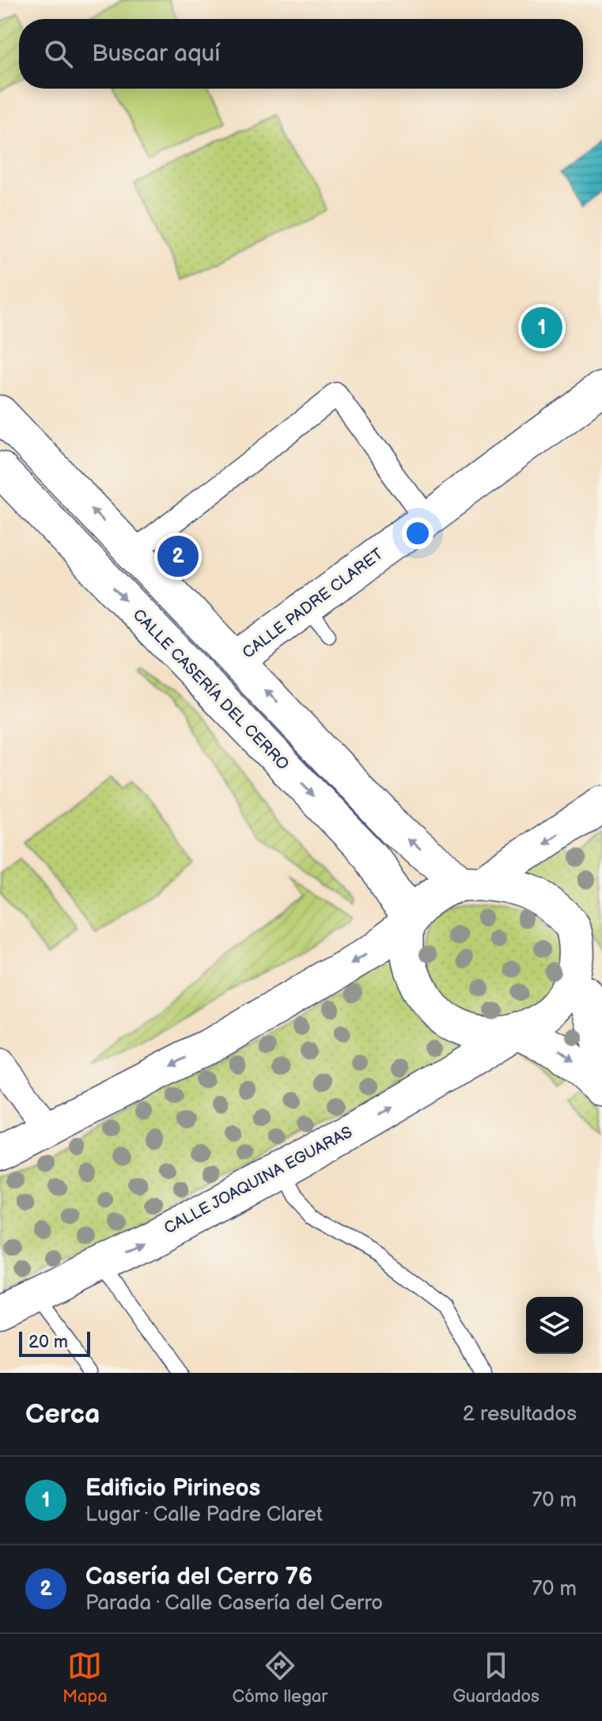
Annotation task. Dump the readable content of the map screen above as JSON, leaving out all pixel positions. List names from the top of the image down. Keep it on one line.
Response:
{"streets":{"main road":["CALLE PADRE CLARET","CALLE CASERÍA DEL CERRO","CALLE JOAQUINA EGUARAS"]},"crossings":[["CALLE CASERÍA DEL CERRO","CALLE JOAQUINA EGUARAS"]],"scale_bar":"20 m","page":{"search":"Buscar aquí","pins":["1","2"],"scale":"20 m","heading":["Cerca","2 resultados"],"list":[{"mark":"1","name":"Edificio Pirineos","note":"Lugar · Calle Padre Claret","value":"70 m"},{"mark":"2","name":"Casería del Cerro 76","note":"Parada · Calle Casería del Cerro","value":"70 m"}],"nav":["Mapa","Cómo llegar","Guardados"]}}
